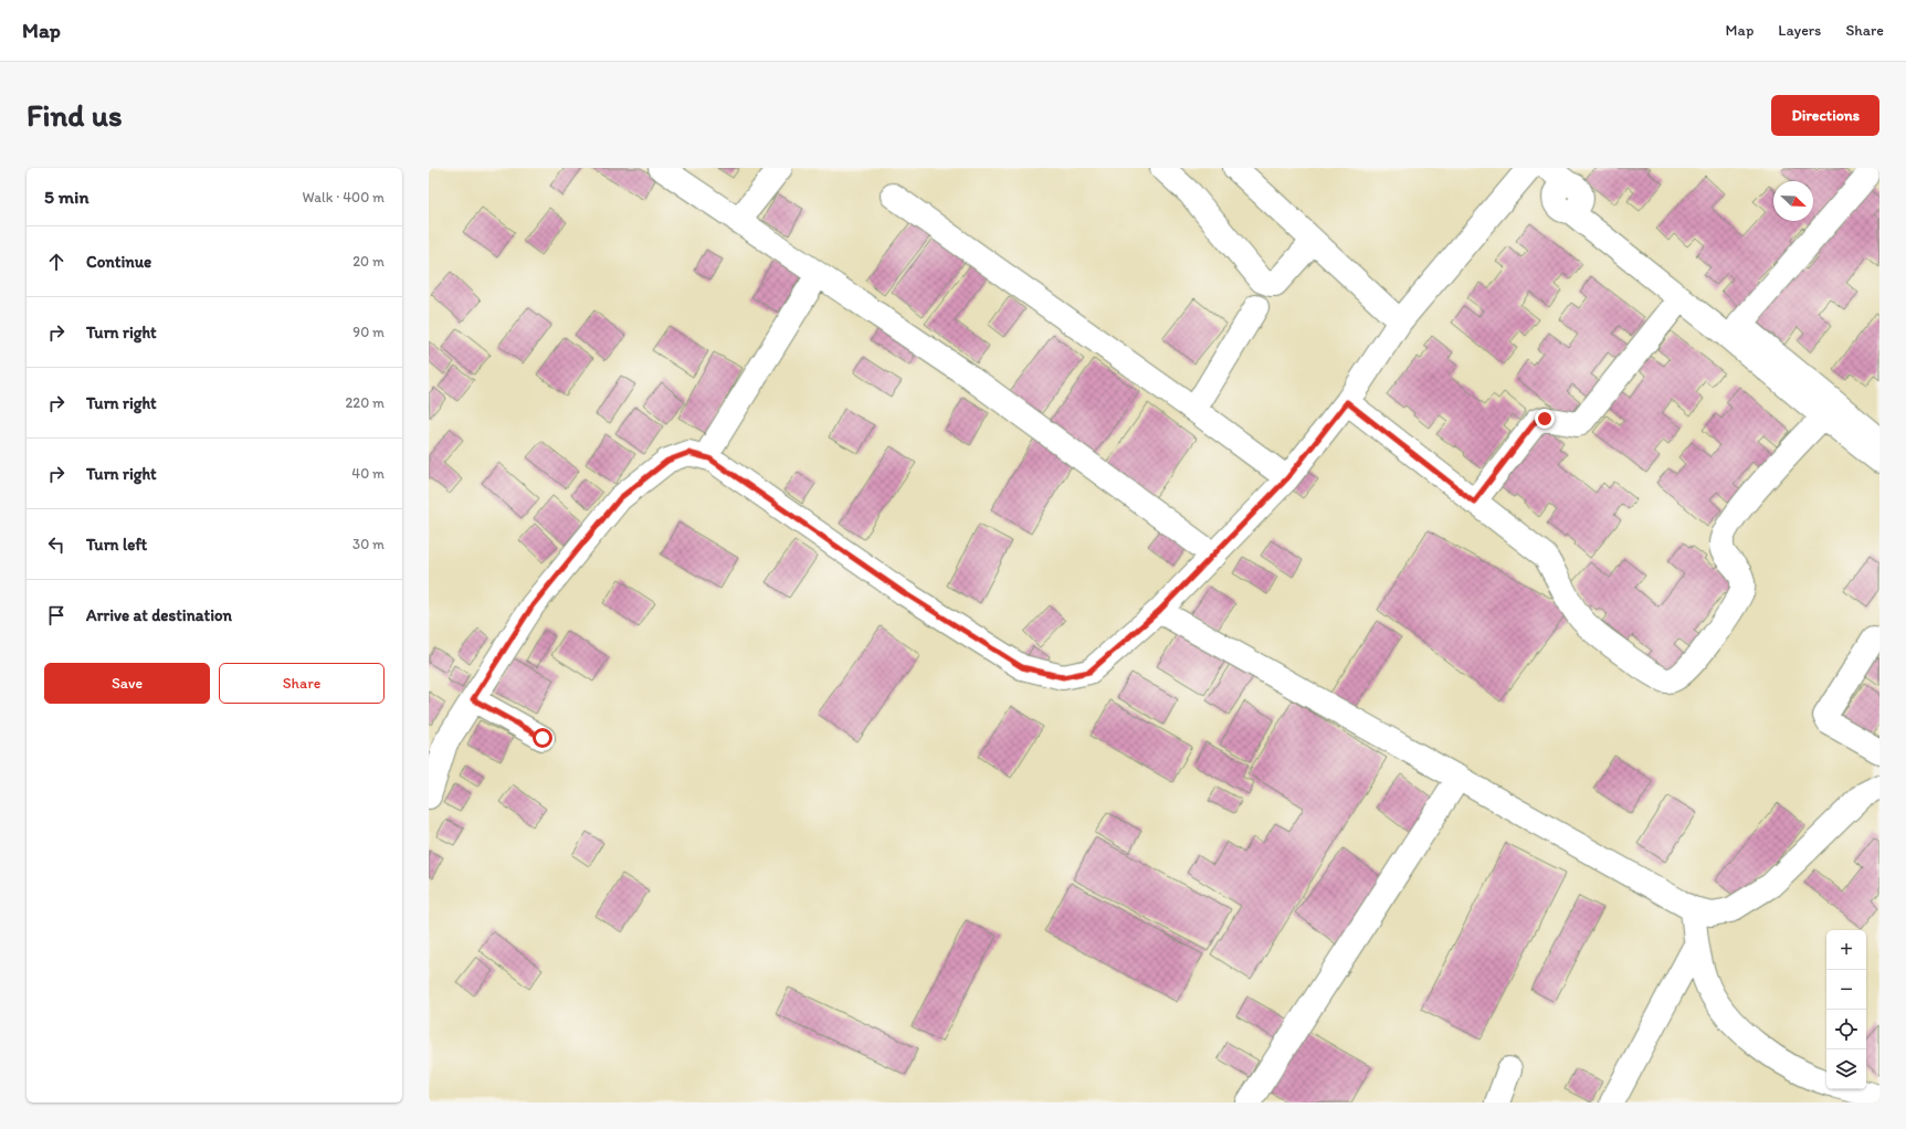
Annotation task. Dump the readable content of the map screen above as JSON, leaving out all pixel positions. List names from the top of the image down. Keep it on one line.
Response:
{"north":"bottom right","page":{"header":"Map","nav":["Map","Layers","Share"],"buttons":["Directions",["Save","Share"]],"title":"Find us","heading":["5 min","Walk · 400 m"],"list":[["Continue","20 m"],["Turn right","90 m"],["Turn right","220 m"],["Turn right","40 m"],["Turn left","30 m"],"Arrive at destination"],"map_buttons":["+","−"]}}
